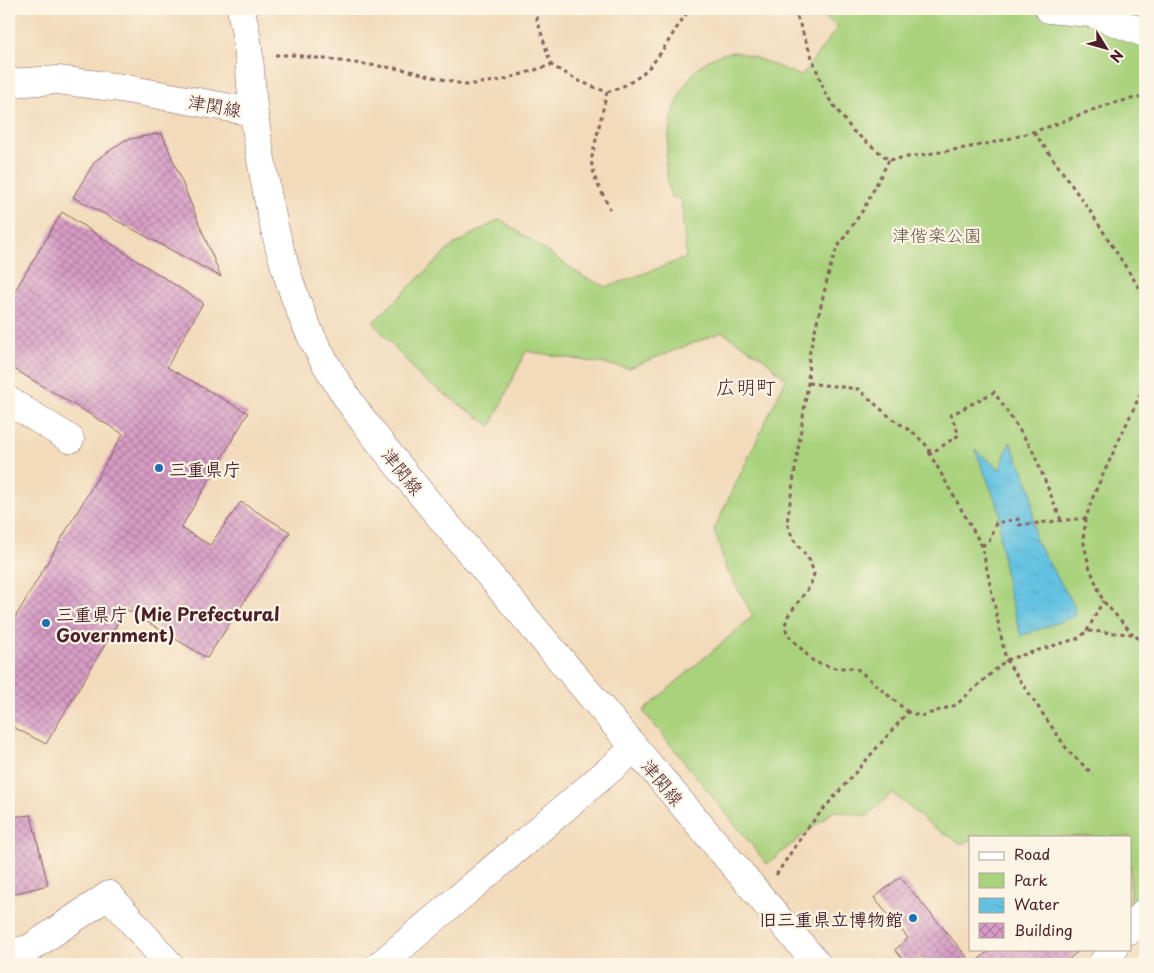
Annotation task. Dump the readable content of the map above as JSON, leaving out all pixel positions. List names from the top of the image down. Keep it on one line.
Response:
{"streets":{"main road":["津関線"]},"districts":["広明町"],"parks":["津偕楽公園"],"places":["三重県庁","三重県庁 (Mie Prefectural Government)","旧三重県立博物館"],"legend":["Road","Park","Water","Building"],"north":"bottom right"}
